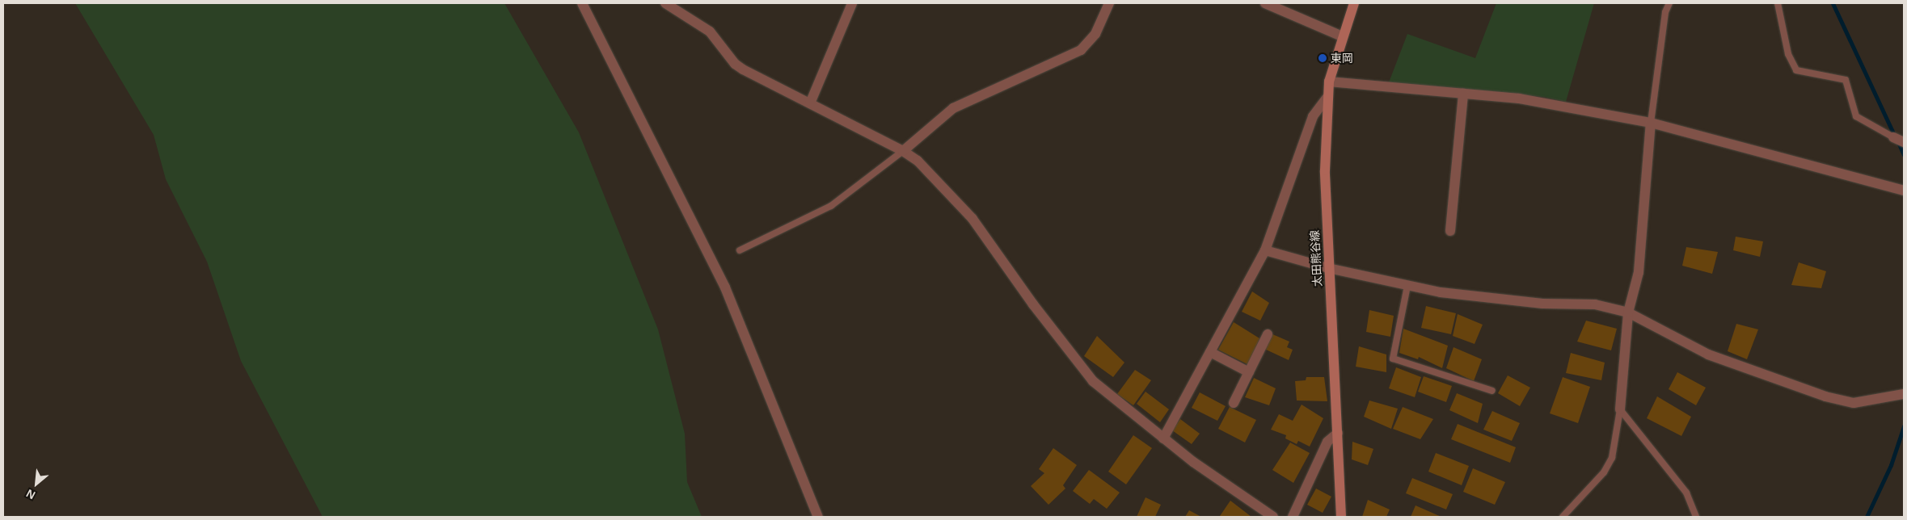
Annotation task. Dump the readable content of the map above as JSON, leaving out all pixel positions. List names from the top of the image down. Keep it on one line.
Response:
{"streets":{"main road":["太田熊谷線"]},"places":["東岡"],"north":"bottom left"}
